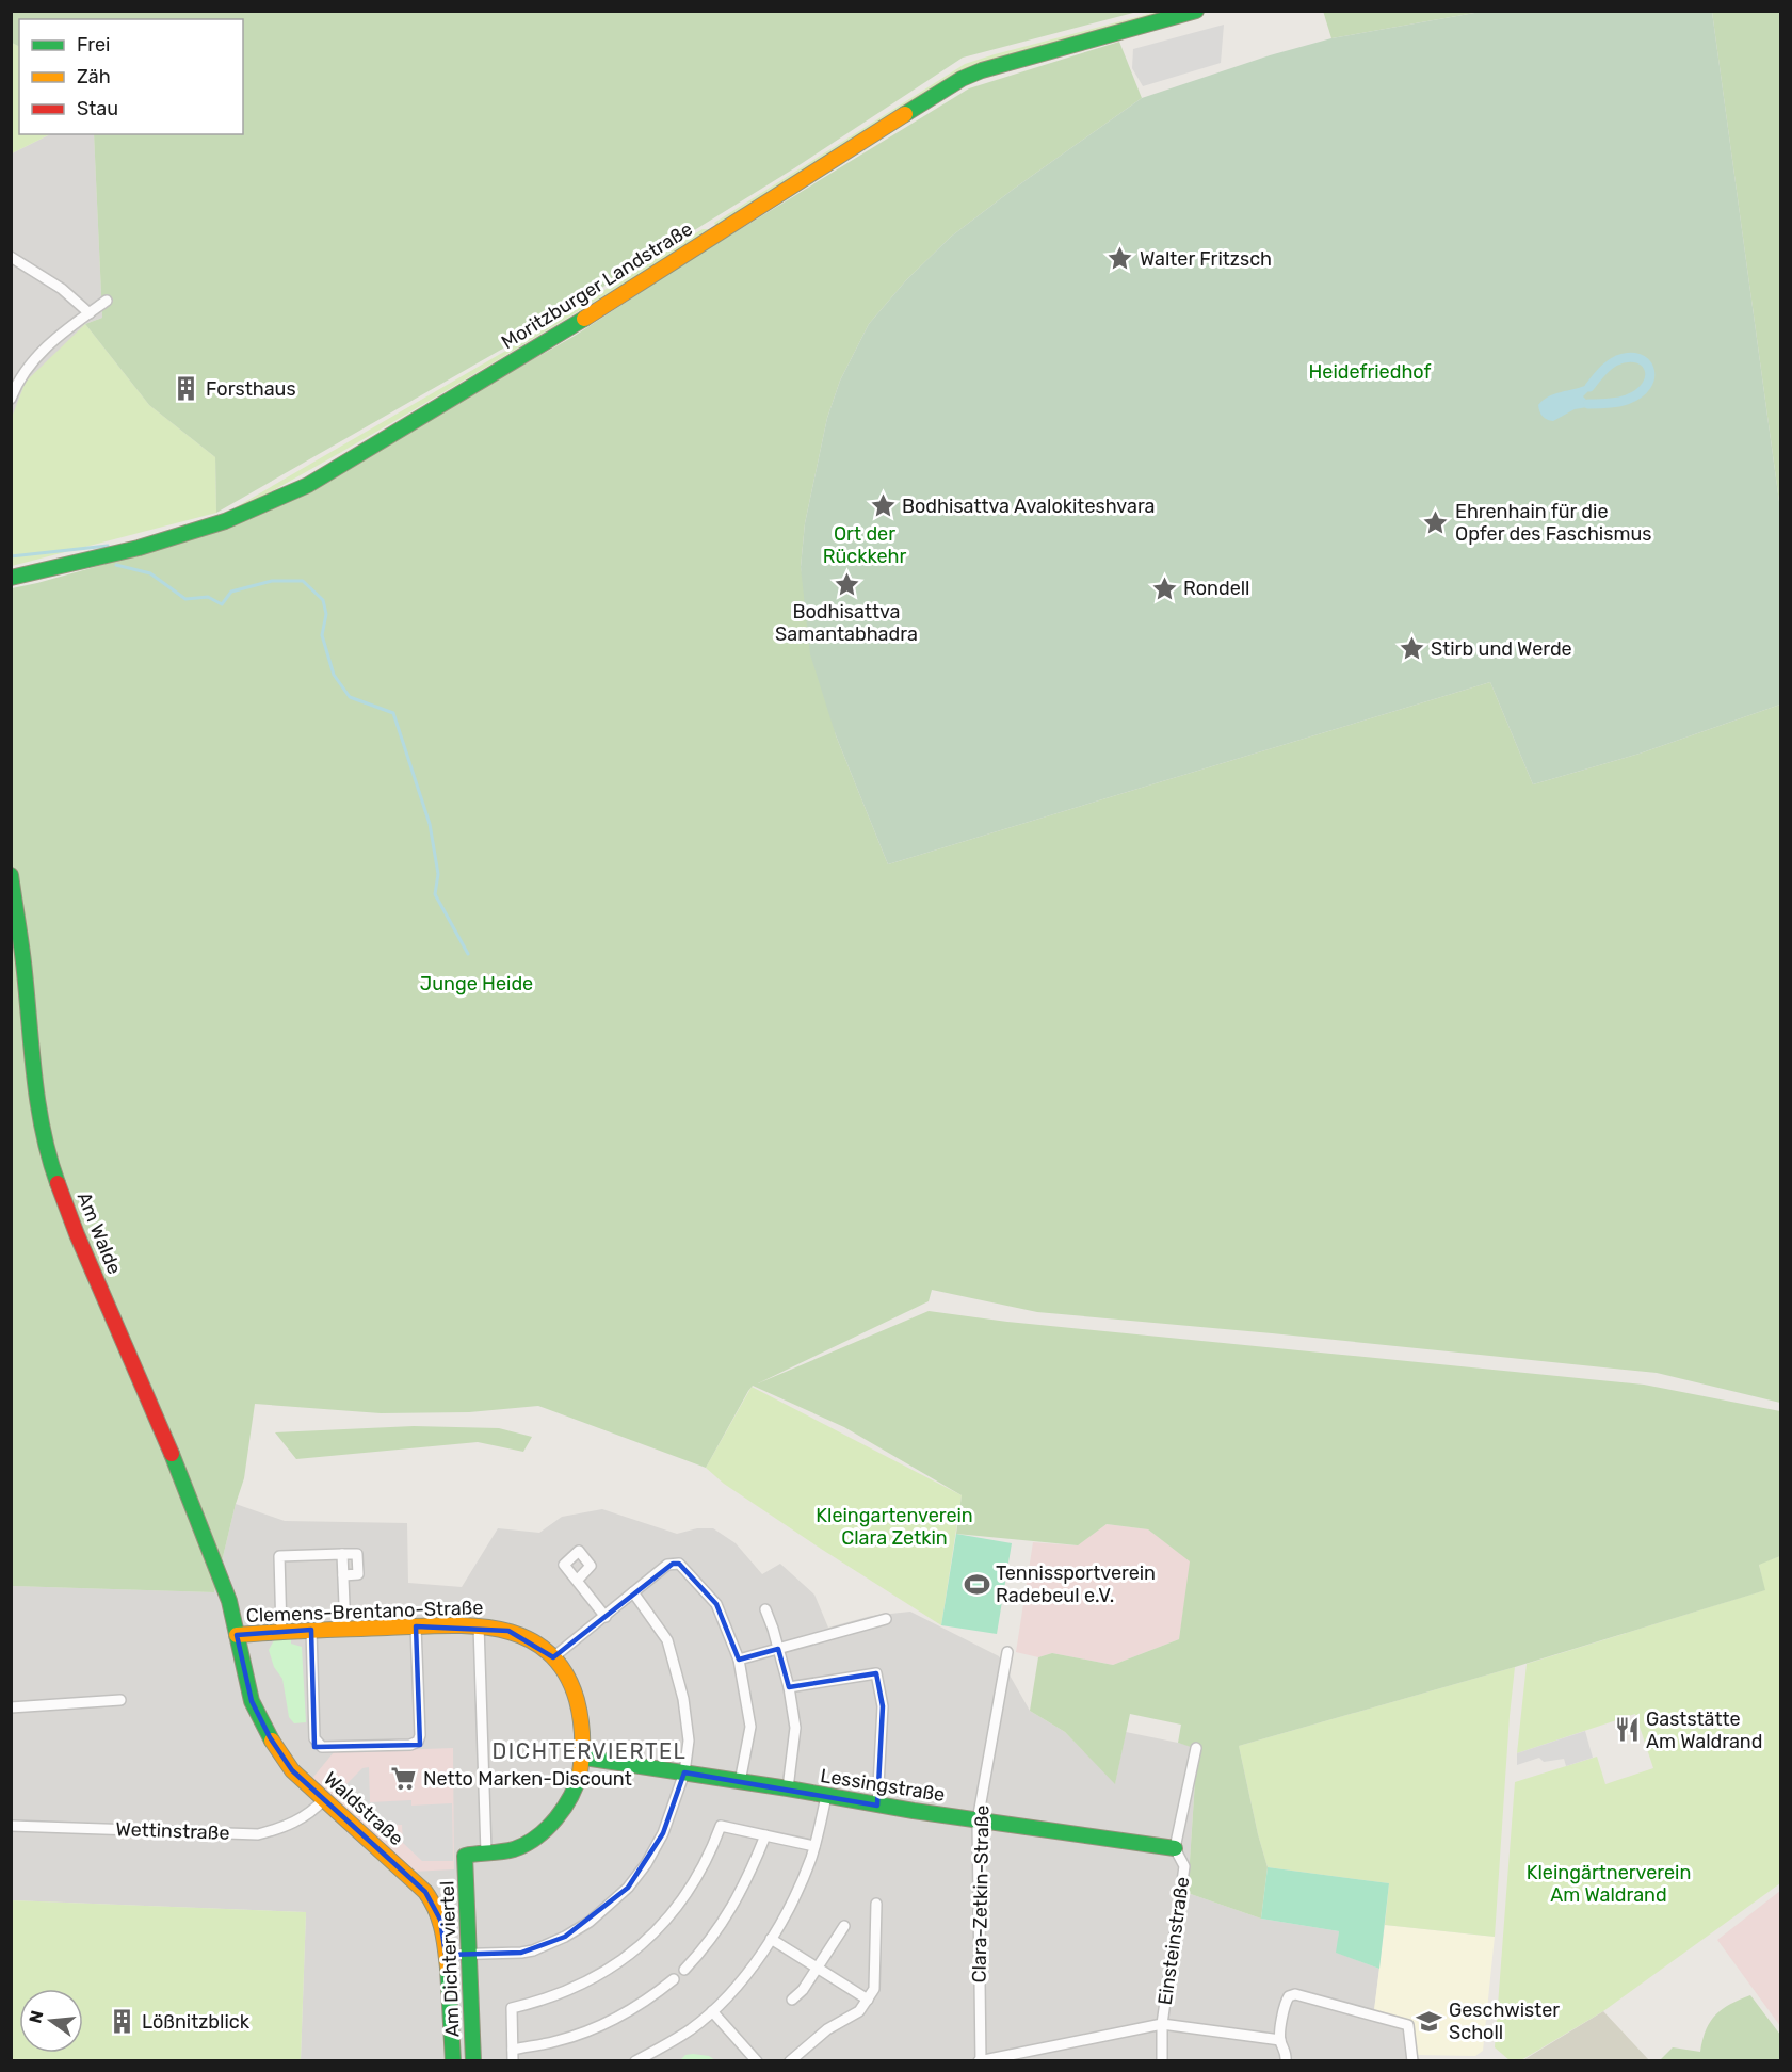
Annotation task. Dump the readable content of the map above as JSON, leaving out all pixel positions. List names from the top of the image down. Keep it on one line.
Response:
{"streets":{"street":["Moritzburger Landstraße","Am Walde","Clemens-Brentano-Straße","Lessingstraße","Waldstraße","Wettinstraße","Clara-Zetkin-Straße","Einsteinstraße","Am Dichterviertel"]},"crossings":[["Am Walde","Waldstraße"],["Clemens-Brentano-Straße","Lessingstraße"],["Clemens-Brentano-Straße","Waldstraße"],["Clemens-Brentano-Straße","Am Dichterviertel"],["Lessingstraße","Clara-Zetkin-Straße"],["Lessingstraße","Einsteinstraße"],["Waldstraße","Wettinstraße"]],"districts":["DICHTERVIERTEL"],"parks":["Heidefriedhof","Ort der Rückkehr","Junge Heide","Kleingartenverein Clara Zetkin","Kleingärtnerverein Am Waldrand"],"places":{"place":["Walter Fritzsch","Bodhisattva Avalokiteshvara","Ehrenhain für die Opfer des Faschismus","Bodhisattva Samantabhadra","Rondell","Stirb und Werde"],"building":["Forsthaus","Lößnitzblick"],"sports":["Tennissportverein Radebeul e.V."],"restaurant":["Gaststätte Am Waldrand"],"supermarket":["Netto Marken-Discount"],"school or university":["Geschwister Scholl"]},"legend":["Frei","Zäh","Stau"],"north":"left"}
